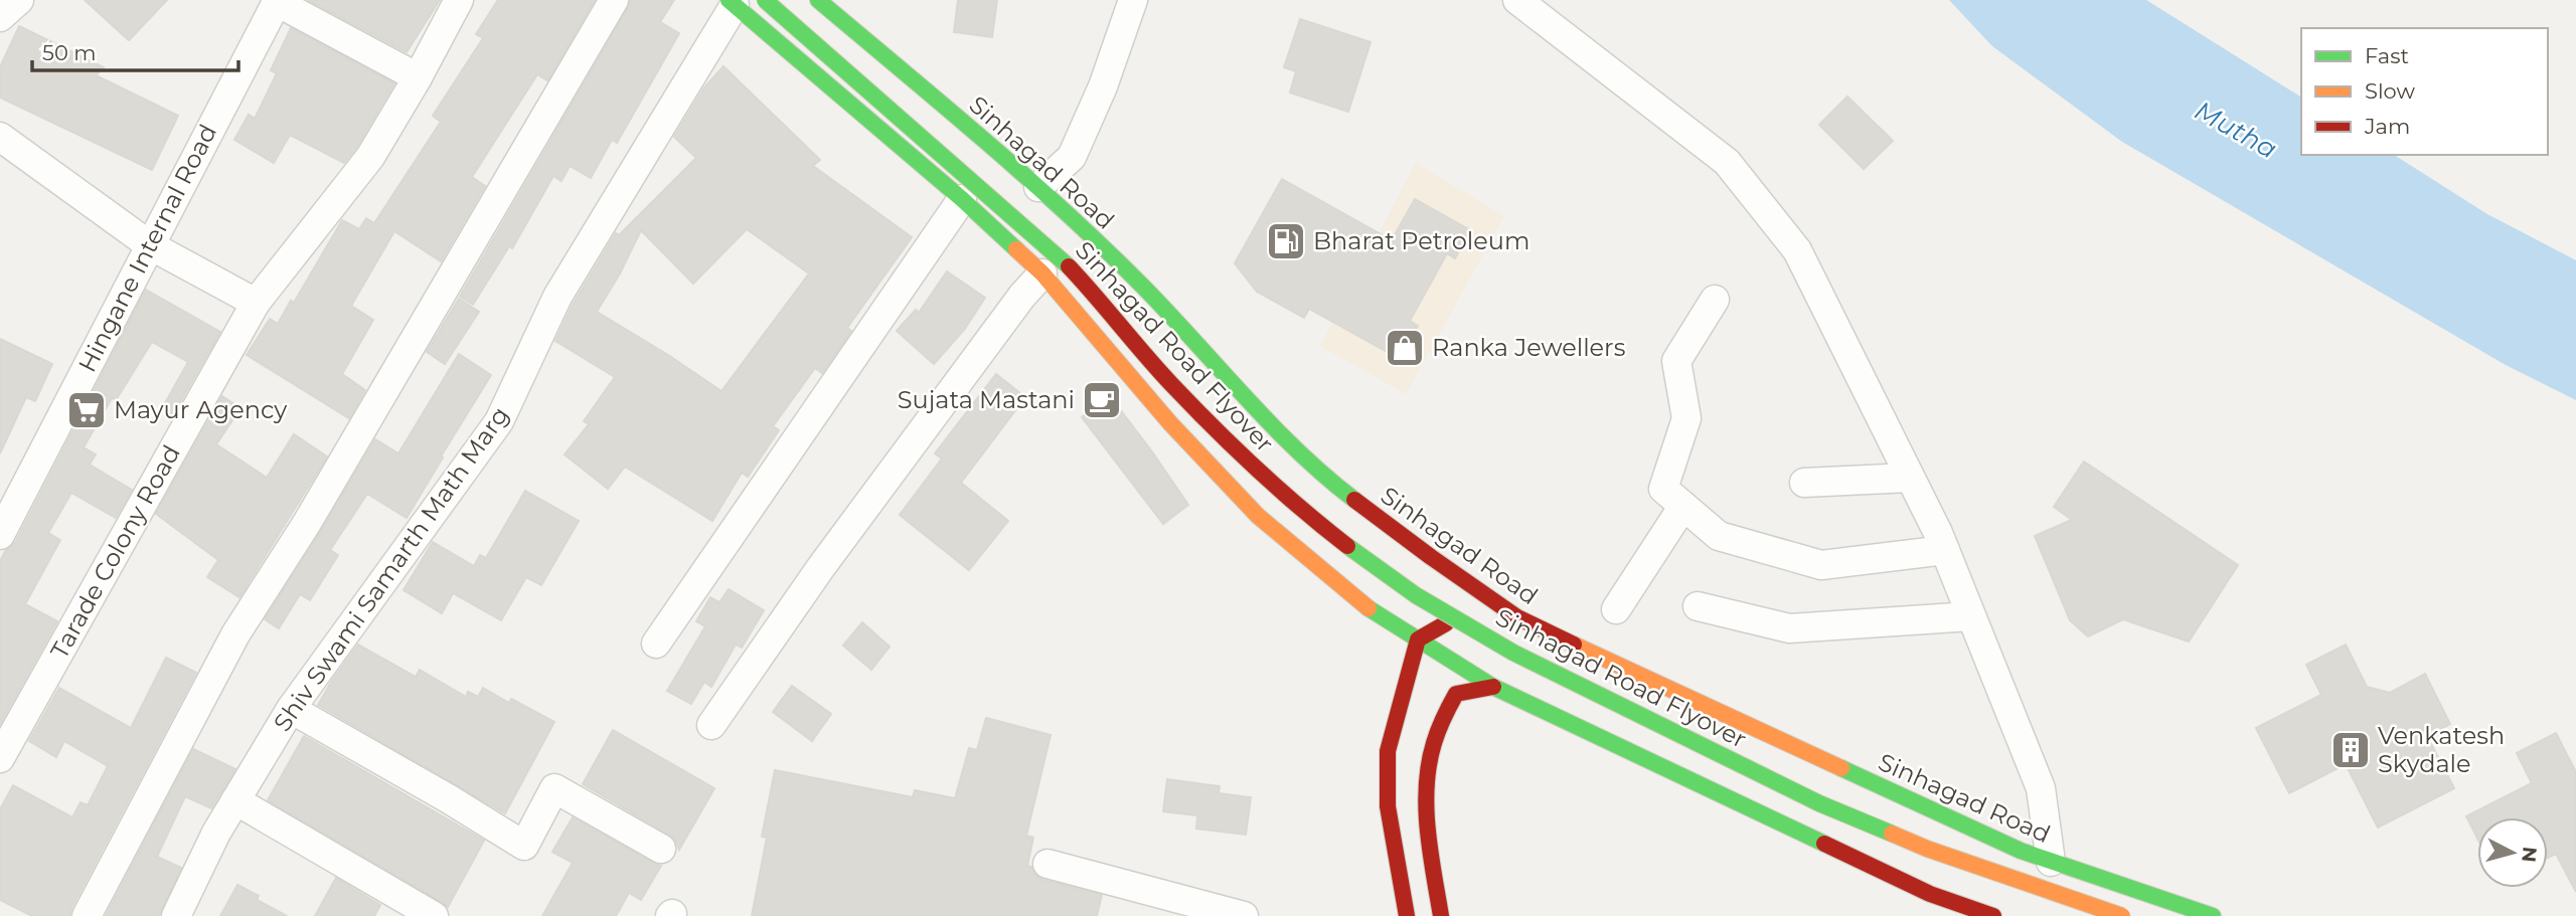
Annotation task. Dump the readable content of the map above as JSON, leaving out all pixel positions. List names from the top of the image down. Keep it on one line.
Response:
{"streets":{"main road":["Sinhagad Road","Sinhagad Road Flyover"],"street":["Hingane Internal Road","Tarade Colony Road","Shiv Swami Samarth Math Marg"]},"crossings":[["Sinhagad Road","Sinhagad Road Flyover"]],"water":["Mutha"],"places":{"fuel station":["Bharat Petroleum"],"shop":["Ranka Jewellers"],"cafe":["Sujata Mastani"],"supermarket":["Mayur Agency"],"building":["Venkatesh Skydale"]},"legend":["Fast","Slow","Jam"],"scale_bar":"50 m","north":"right"}
